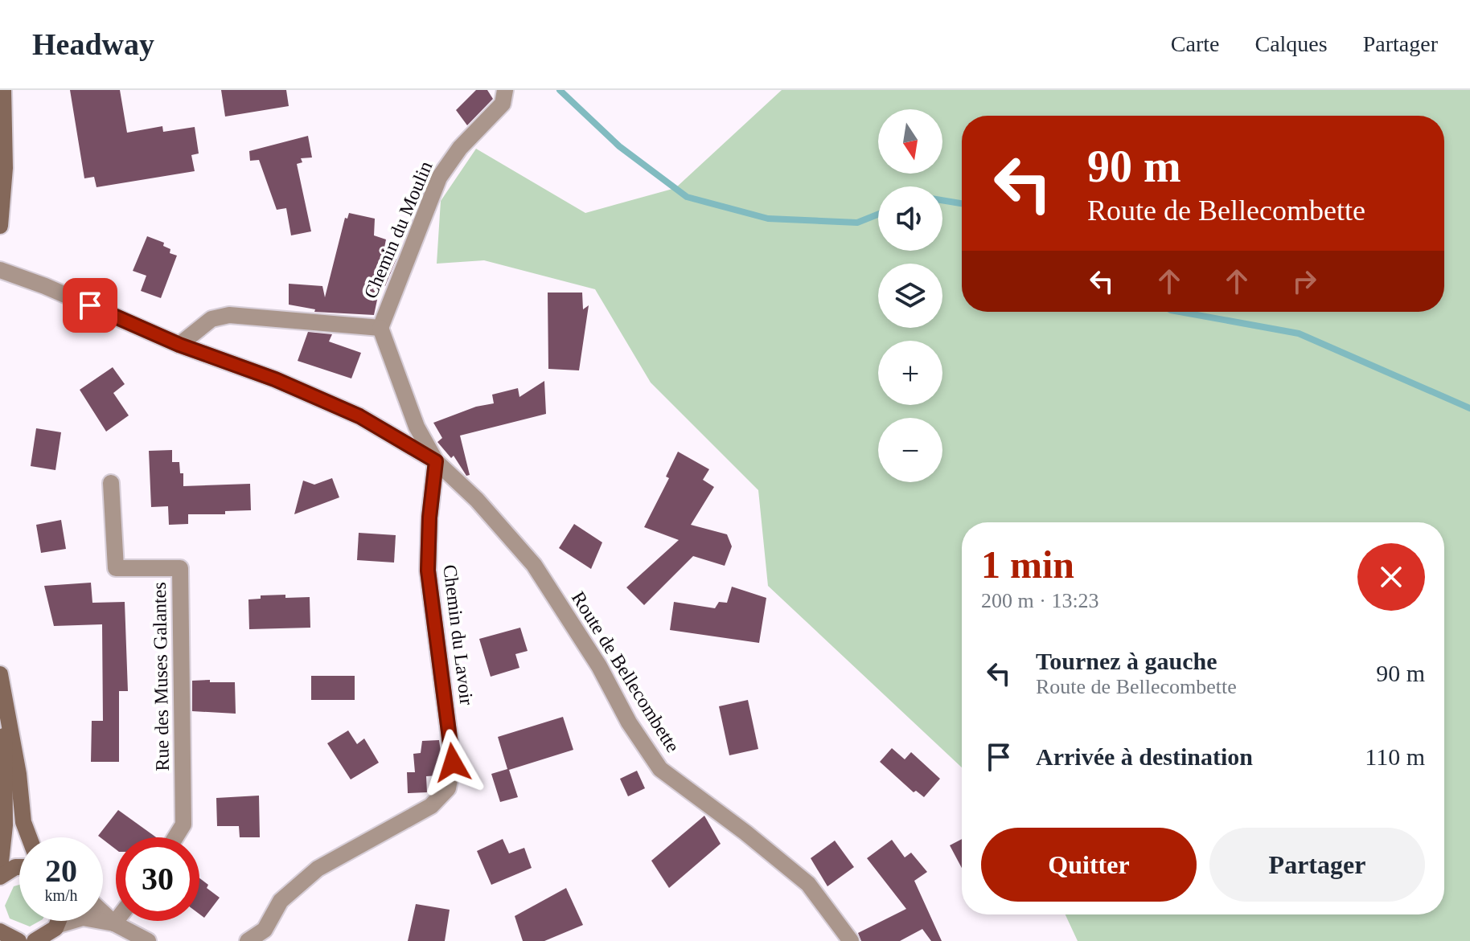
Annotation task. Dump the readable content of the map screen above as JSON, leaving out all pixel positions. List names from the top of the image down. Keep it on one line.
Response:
{"streets":{"street":["Chemin du Moulin","Chemin du Lavoir","Route de Bellecombette","Rue des Muses Galantes"]},"crossings":[["Chemin du Moulin","Route de Bellecombette"],["Chemin du Lavoir","Route de Bellecombette"]],"north":"bottom","page":{"header":"Headway","nav":["Carte","Calques","Partager"],"map_buttons":["+","−"],"turn":["90 m","Route de Bellecombette"],"heading":["1 min","200 m · 13:23"],"list":[{"name":"Tournez à gauche","note":"Route de Bellecombette","value":"90 m"},{"name":"Arrivée à destination","value":"110 m"}],"buttons":["Quitter","Partager"],"speed":"20 km/h","limit":"30"}}
